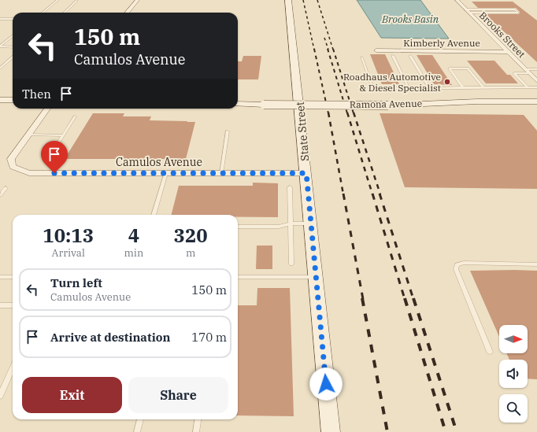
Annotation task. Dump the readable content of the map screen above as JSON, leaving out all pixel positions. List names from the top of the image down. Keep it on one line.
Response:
{"streets":{"street":["Brooks Street","Kimberly Avenue","Ramona Avenue","State Street","Camulos Avenue"]},"crossings":[["Brooks Street","Kimberly Avenue"],["State Street","Camulos Avenue"]],"water":["Brooks Basin"],"places":["Roadhaus Automotive & Diesel Specialist"],"north":"right","page":{"turn":["150 m","Camulos Avenue"],"then":"Then","eta":["10:13","Arrival","4","min","320","m"],"list":[{"name":"Turn left","note":"Camulos Avenue","value":"150 m"},{"name":"Arrive at destination","value":"170 m"}],"buttons":["Exit","Share"]}}
